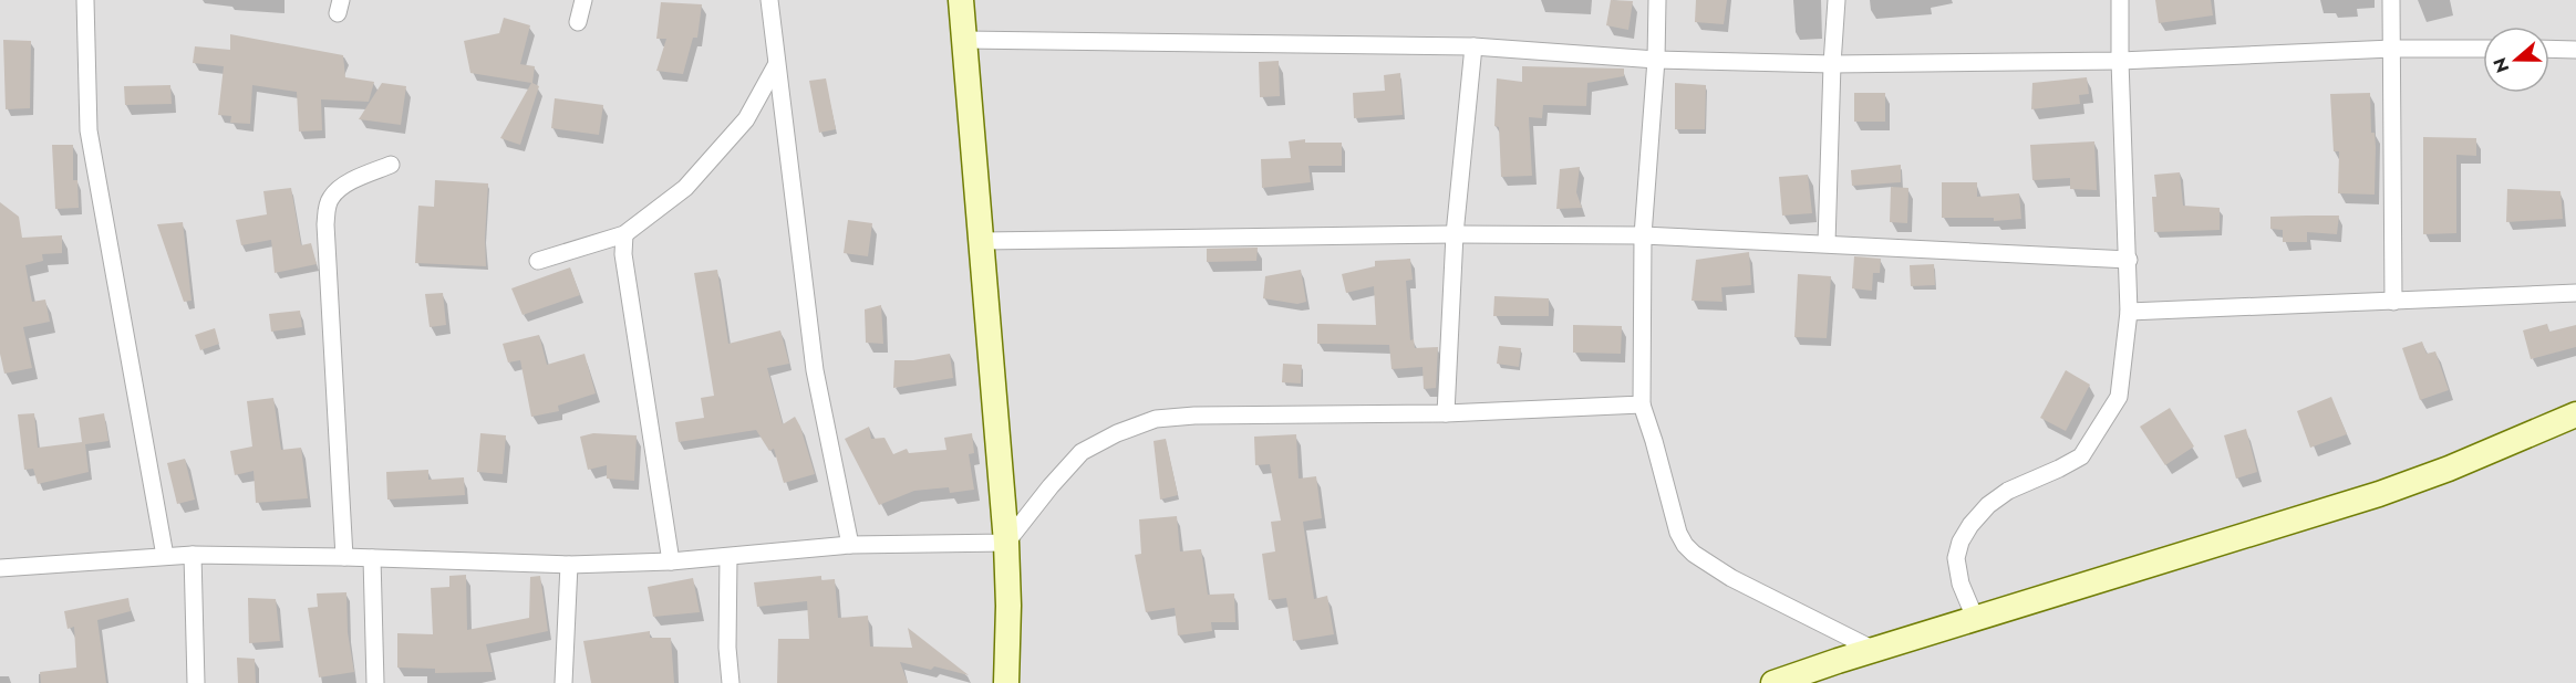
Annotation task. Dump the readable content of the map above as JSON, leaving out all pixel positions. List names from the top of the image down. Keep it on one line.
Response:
{"north":"left"}
